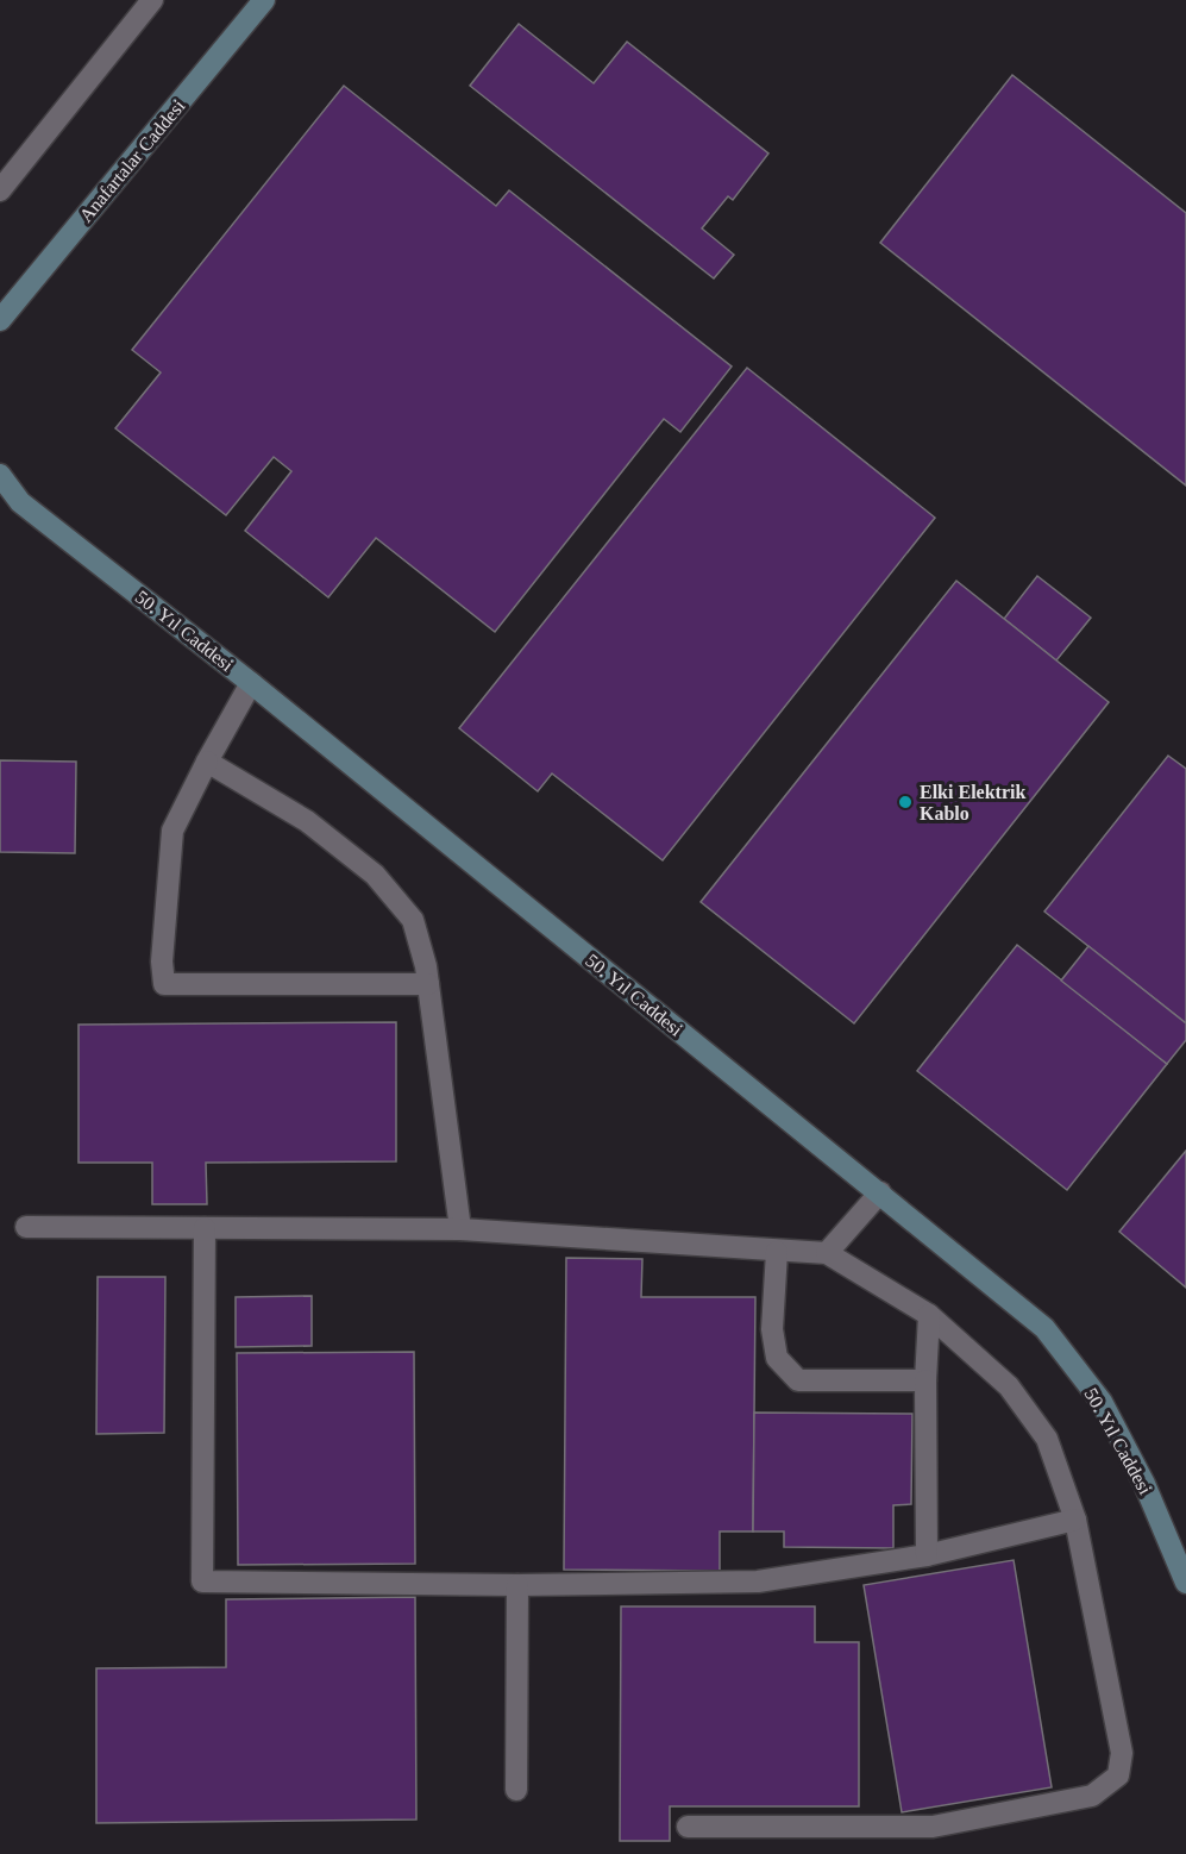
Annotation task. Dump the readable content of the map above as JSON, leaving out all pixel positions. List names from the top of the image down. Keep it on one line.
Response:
{"streets":{"street":["Anafartalar Caddesi","50. Yıl Caddesi"]},"places":["Elki Elektrik Kablo"]}
